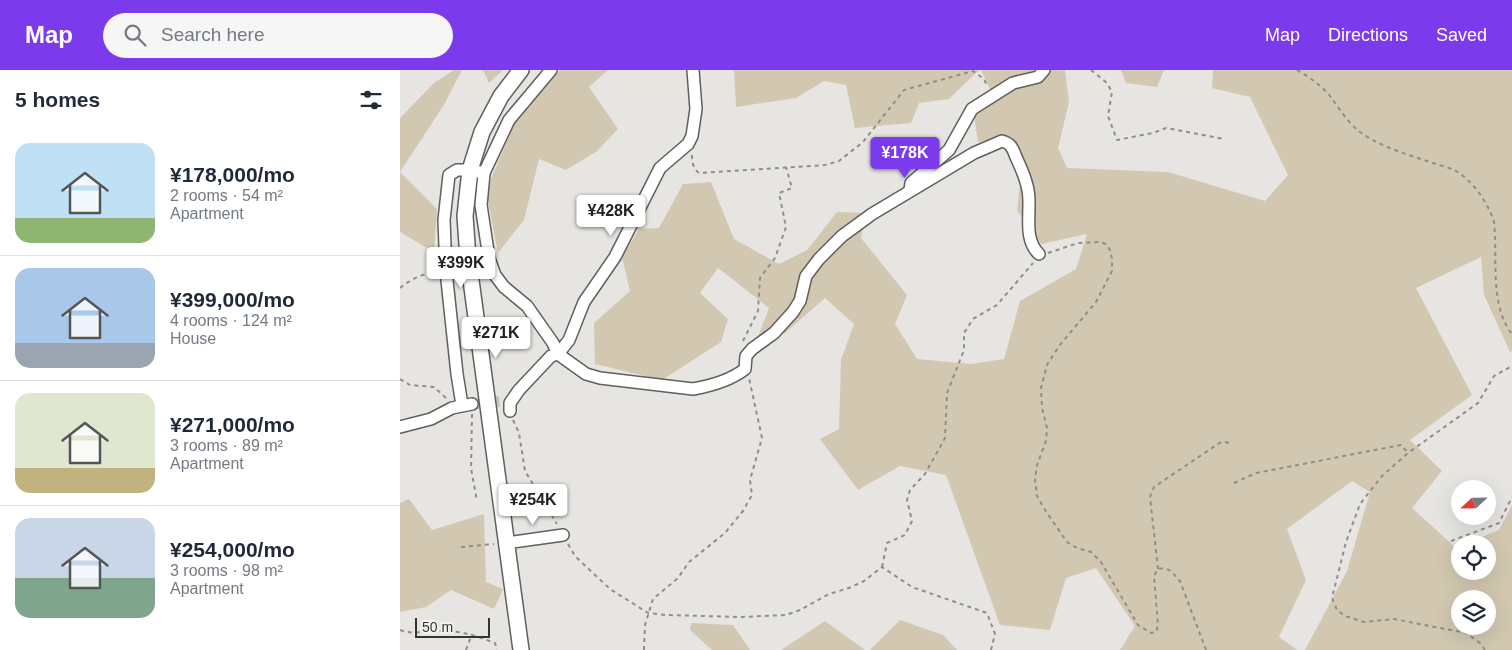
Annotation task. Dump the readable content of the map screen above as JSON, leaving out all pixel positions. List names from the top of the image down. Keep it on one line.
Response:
{"scale_bar":"50 m","north":"left","page":{"header":"Map","search":"Search here","nav":["Map","Directions","Saved"],"heading":"5 homes","list":[{"name":"¥178,000/mo","note":"2 rooms · 54 m² · Apartment"},{"name":"¥399,000/mo","note":"4 rooms · 124 m² · House"},{"name":"¥271,000/mo","note":"3 rooms · 89 m² · Apartment"},{"name":"¥254,000/mo","note":"3 rooms · 98 m² · Apartment"}],"price":["¥178K","¥428K","¥399K","¥271K","¥254K"],"scale":"50 m"}}
